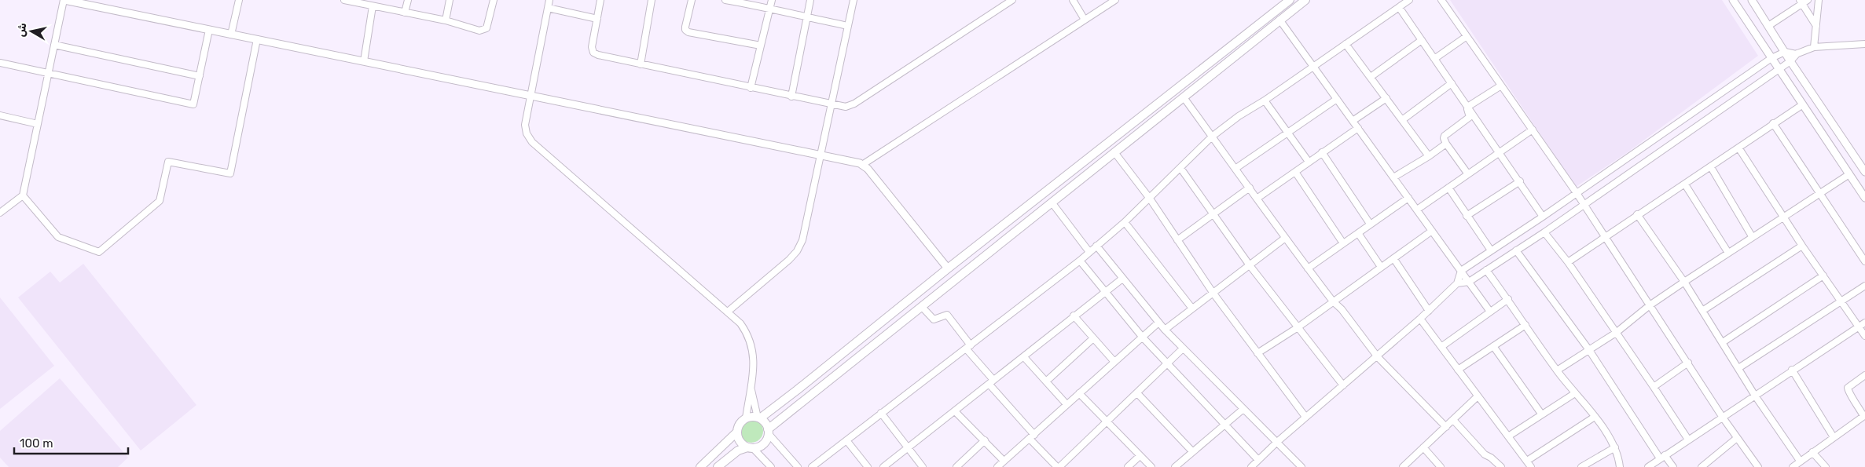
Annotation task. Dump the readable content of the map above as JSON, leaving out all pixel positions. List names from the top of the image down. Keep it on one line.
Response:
{"scale_bar":"100 m","north":"left"}
